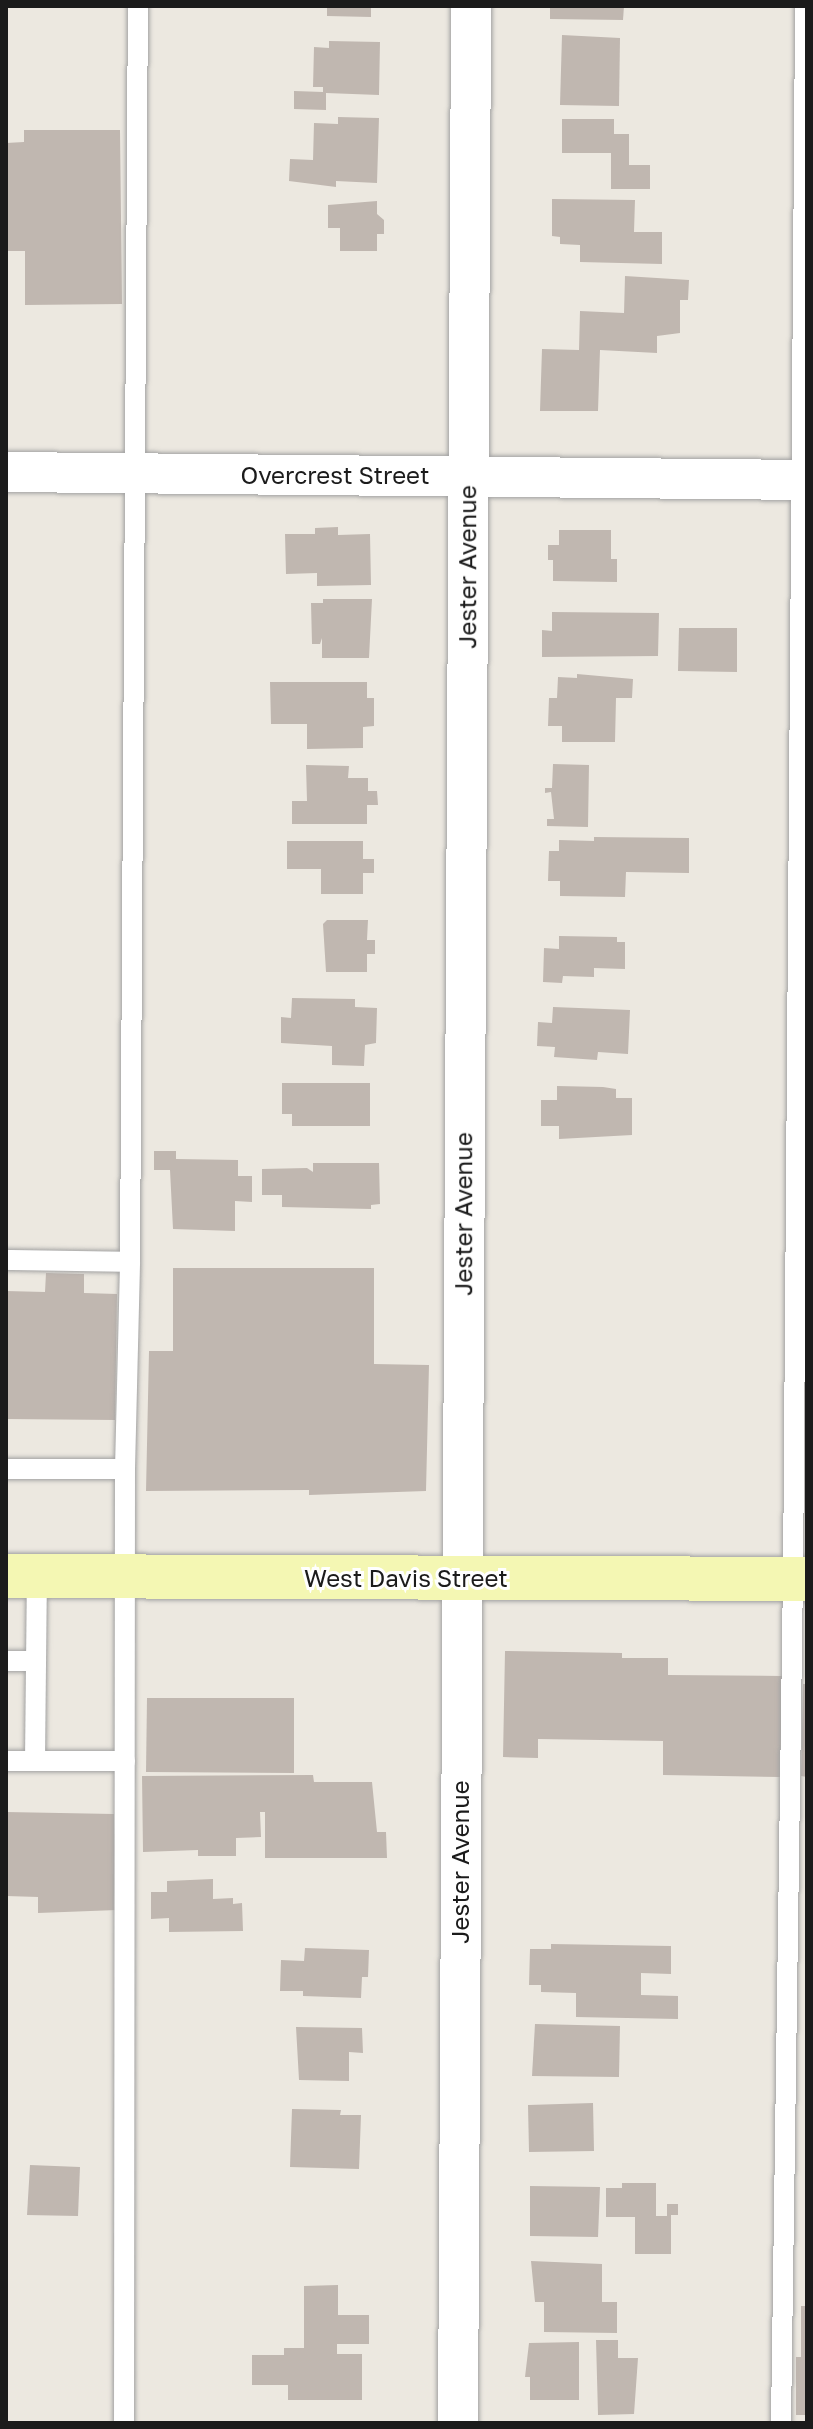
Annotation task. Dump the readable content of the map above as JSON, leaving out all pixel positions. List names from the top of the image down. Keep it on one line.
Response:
{"streets":{"main road":["West Davis Street"],"street":["Overcrest Street","Jester Avenue"]},"crossings":[["Overcrest Street","Jester Avenue"],["Jester Avenue","West Davis Street"]]}
